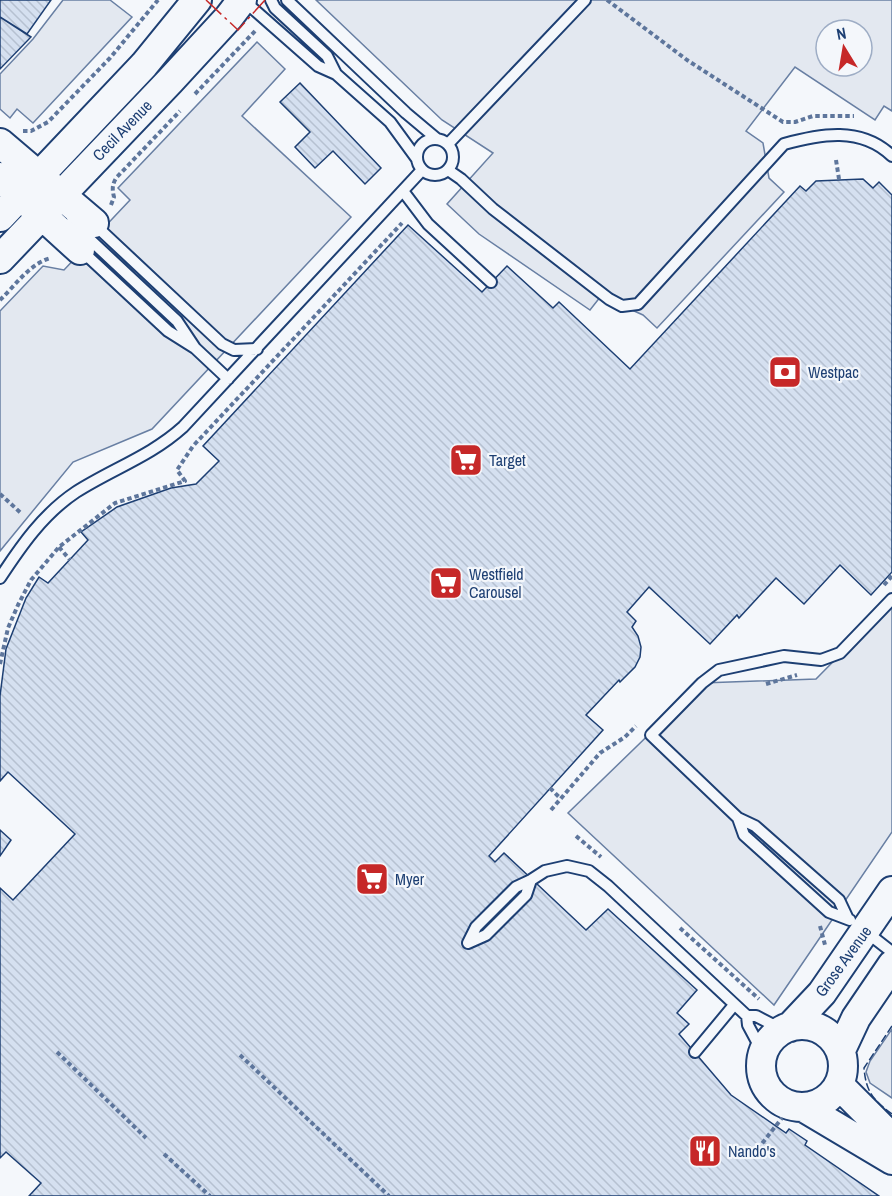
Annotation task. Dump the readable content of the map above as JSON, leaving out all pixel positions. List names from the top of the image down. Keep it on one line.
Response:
{"streets":{"main road":["Cecil Avenue","Grose Avenue"]},"places":{"bank":["Westpac"],"supermarket":["Target","Westfield Carousel","Myer"],"restaurant":["Nando's"]},"north":"top"}
